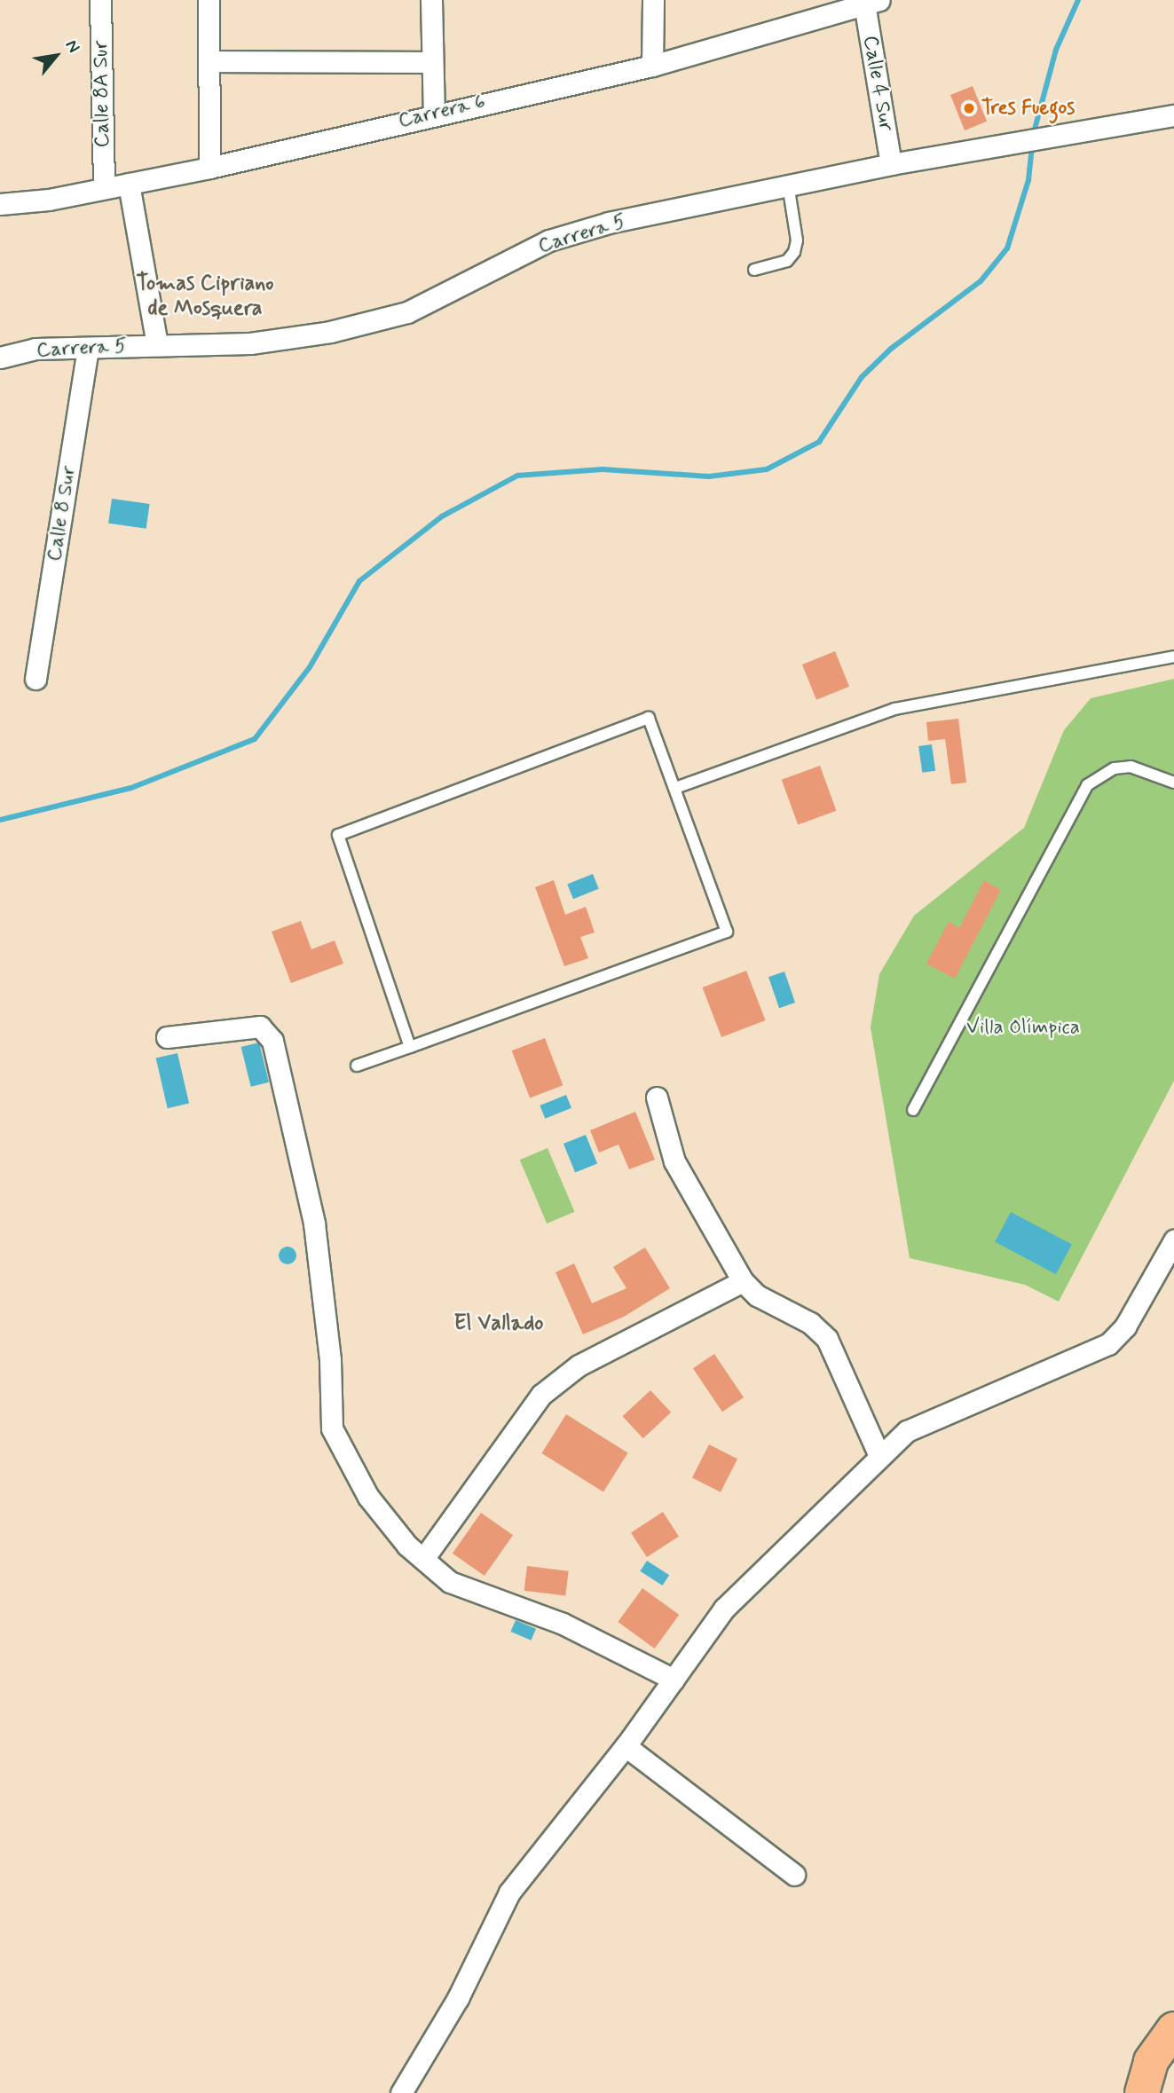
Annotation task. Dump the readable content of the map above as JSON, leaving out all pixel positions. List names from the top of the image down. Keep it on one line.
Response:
{"streets":{"street":["Calle 4 Sur","Calle 8A Sur","Carrera 6","Carrera 5","Calle 8 Sur"]},"crossings":[["Calle 4 Sur","Carrera 6"],["Calle 4 Sur","Carrera 5"],["Calle 8A Sur","Carrera 6"],["Carrera 5","Calle 8 Sur"]],"districts":["Tomas Cipriano de Mosquera","El Vallado"],"parks":["Villa Olímpica"],"places":["Tres Fuegos"],"north":"top right"}
